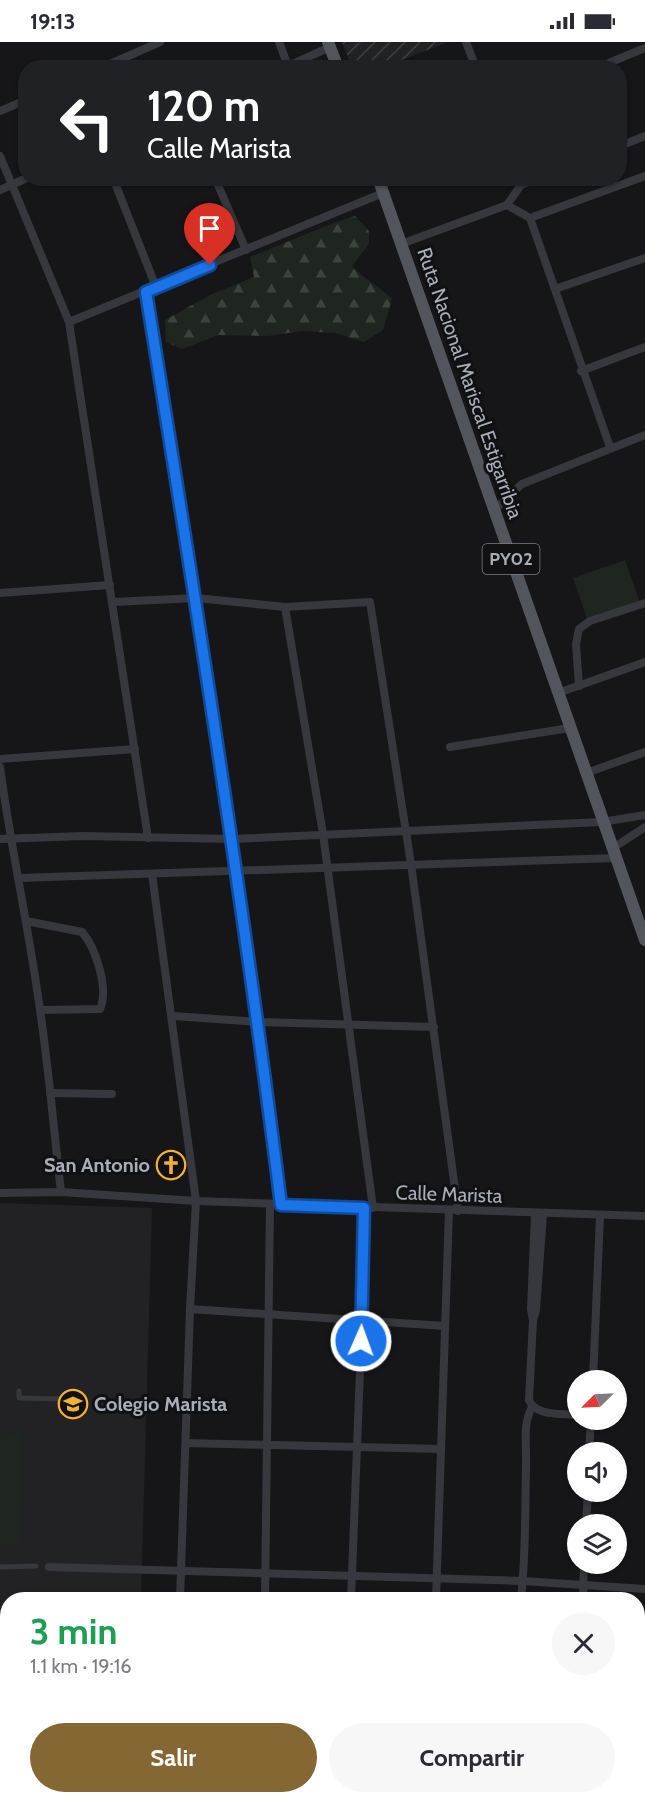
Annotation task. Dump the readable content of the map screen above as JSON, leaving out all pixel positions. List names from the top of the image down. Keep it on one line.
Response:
{"streets":{"main road":["Ruta Nacional Mariscal Estigarribia","PY02"],"street":["Calle Marista"]},"places":{"church":["San Antonio"],"school or university":["Colegio Marista"]},"north":"bottom left","page":{"status":"19:13","turn":["120 m","Calle Marista"],"heading":["3 min","1.1 km · 19:16"],"buttons":["Salir","Compartir"]}}
